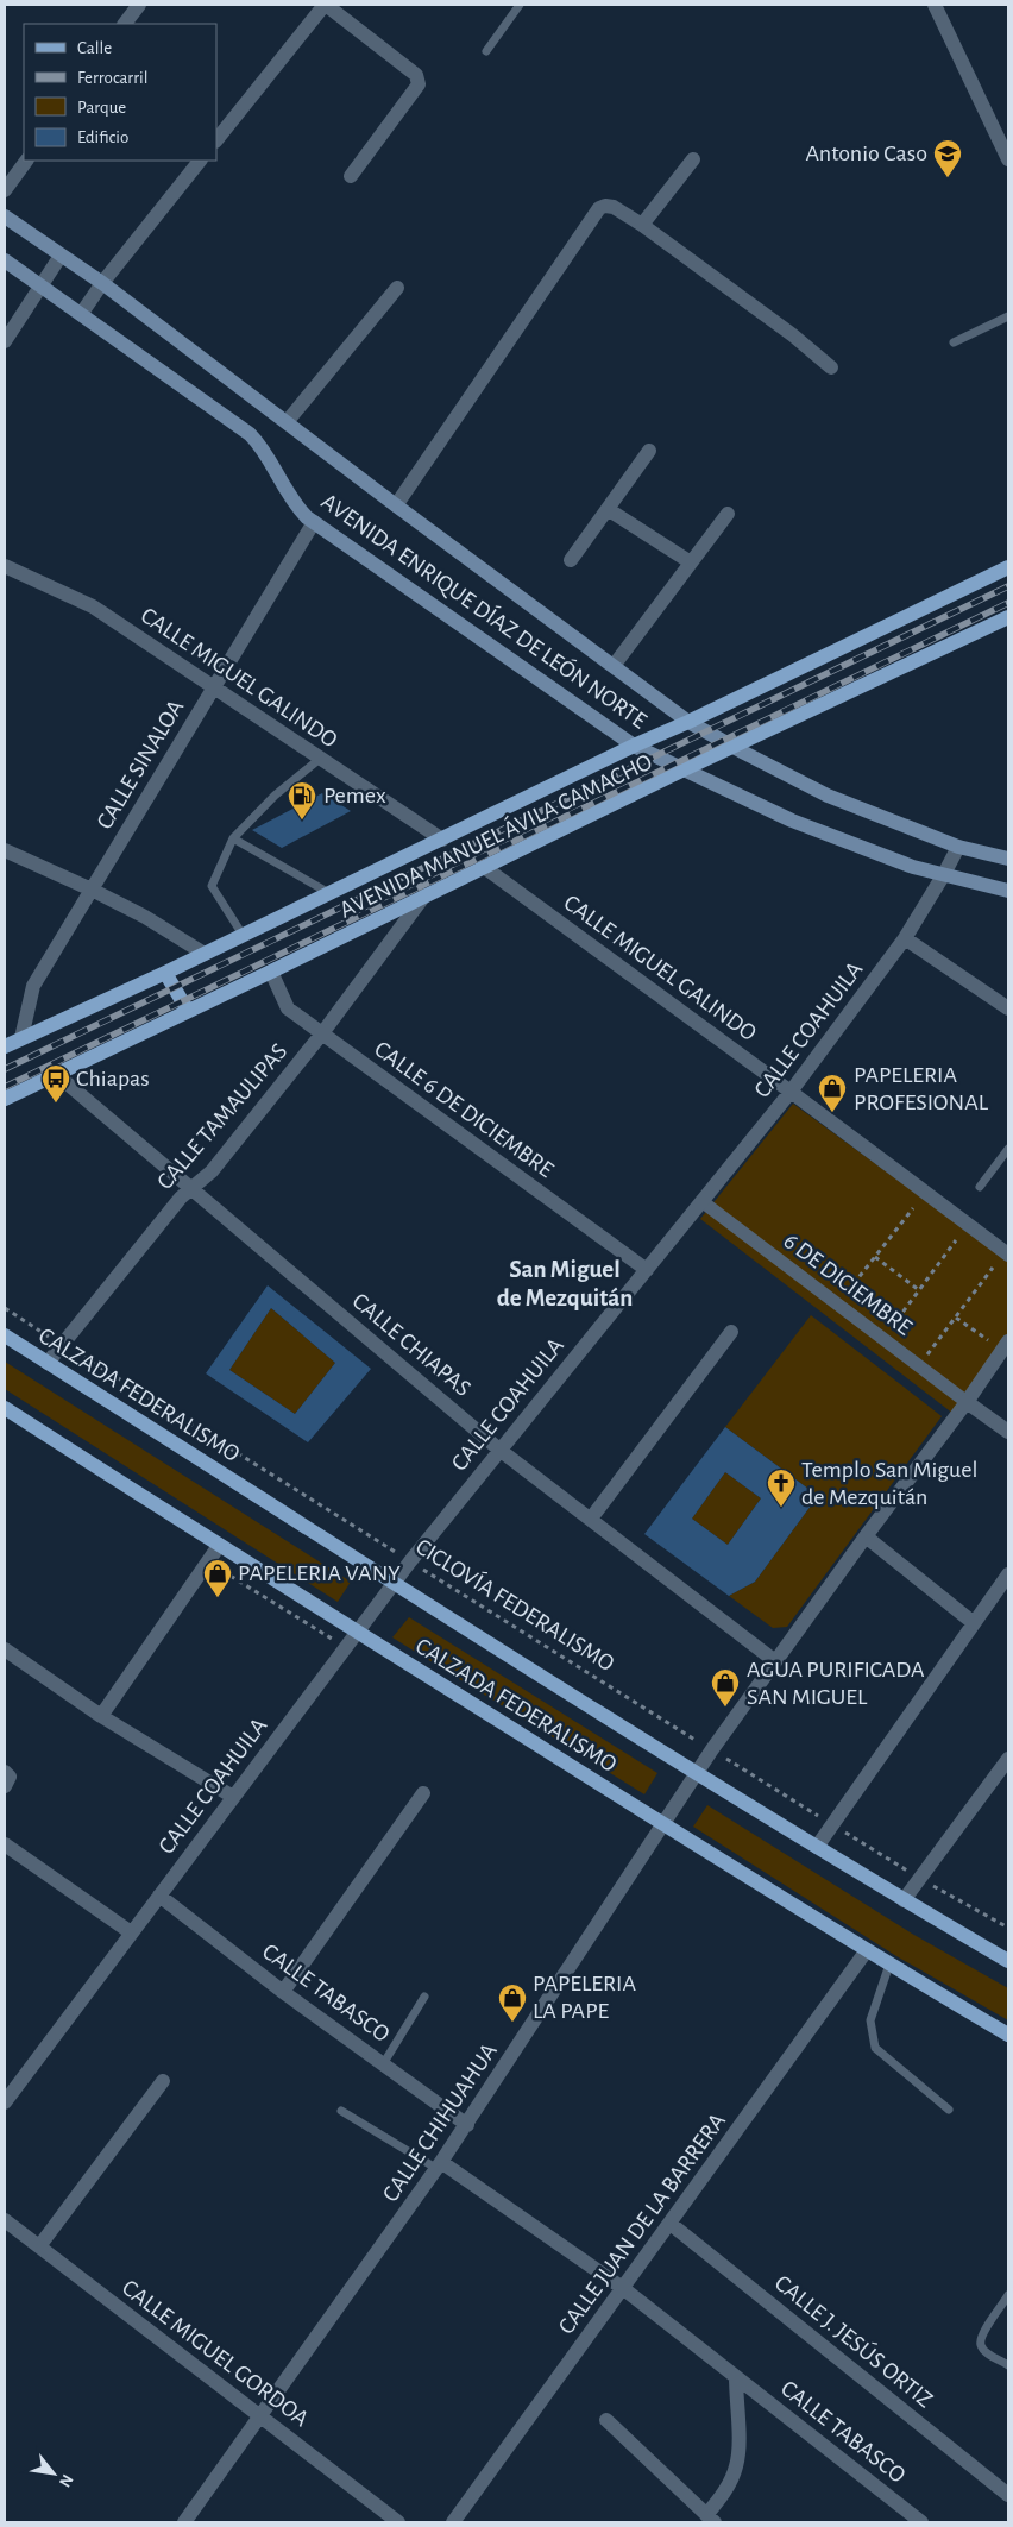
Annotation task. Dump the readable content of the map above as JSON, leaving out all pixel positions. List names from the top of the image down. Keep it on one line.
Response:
{"streets":{"main road":["AVENIDA ENRIQUE DÍAZ DE LEÓN NORTE","AVENIDA MANUEL ÁVILA CAMACHO","CALZADA FEDERALISMO"],"street":["CALLE MIGUEL GALINDO","CALLE SINALOA","CALLE COAHUILA","CALLE 6 DE DICIEMBRE","CALLE TAMAULIPAS","6 DE DICIEMBRE","CALLE CHIAPAS","CALLE TABASCO","CALLE CHIHUAHUA","CALLE JUAN DE LA BARRERA","CALLE J. JESÚS ORTIZ","CALLE MIGUEL GORDOA"],"path":["CICLOVÍA FEDERALISMO"]},"crossings":[["AVENIDA ENRIQUE DÍAZ DE LEÓN NORTE","CALLE SINALOA"],["AVENIDA ENRIQUE DÍAZ DE LEÓN NORTE","AVENIDA MANUEL ÁVILA CAMACHO"],["AVENIDA ENRIQUE DÍAZ DE LEÓN NORTE","CALLE COAHUILA"],["CALLE MIGUEL GALINDO","CALLE SINALOA"],["CALLE MIGUEL GALINDO","AVENIDA MANUEL ÁVILA CAMACHO"],["CALLE MIGUEL GALINDO","CALLE COAHUILA"],["CALLE SINALOA","AVENIDA MANUEL ÁVILA CAMACHO"],["AVENIDA MANUEL ÁVILA CAMACHO","CALLE 6 DE DICIEMBRE"],["AVENIDA MANUEL ÁVILA CAMACHO","CALLE TAMAULIPAS"],["AVENIDA MANUEL ÁVILA CAMACHO","CALLE CHIAPAS"],["CALLE COAHUILA","CALLE 6 DE DICIEMBRE"],["CALLE COAHUILA","6 DE DICIEMBRE"],["CALLE COAHUILA","CALLE CHIAPAS"],["CALLE COAHUILA","CALZADA FEDERALISMO"],["CALLE COAHUILA","CICLOVÍA FEDERALISMO"],["CALLE COAHUILA","CALLE TABASCO"],["CALLE 6 DE DICIEMBRE","CALLE TAMAULIPAS"],["CALLE TAMAULIPAS","CALLE CHIAPAS"],["CALLE TAMAULIPAS","CALZADA FEDERALISMO"],["CALLE TAMAULIPAS","CICLOVÍA FEDERALISMO"],["6 DE DICIEMBRE","CALLE CHIHUAHUA"],["CALLE CHIAPAS","CALLE CHIHUAHUA"],["CALZADA FEDERALISMO","CALLE CHIHUAHUA"],["CALZADA FEDERALISMO","CALLE JUAN DE LA BARRERA"],["CICLOVÍA FEDERALISMO","CALLE CHIHUAHUA"],["CALLE TABASCO","CALLE CHIHUAHUA"],["CALLE TABASCO","CALLE JUAN DE LA BARRERA"],["CALLE CHIHUAHUA","CALLE MIGUEL GORDOA"],["CALLE JUAN DE LA BARRERA","CALLE J. JESÚS ORTIZ"]],"districts":["San Miguel de Mezquitán"],"places":{"school or university":["Antonio Caso"],"fuel station":["Pemex"],"bus stop":["Chiapas"],"shop":["PAPELERIA PROFESIONAL","PAPELERIA VANY","AGUA PURIFICADA SAN MIGUEL","PAPELERIA LA PAPE"],"church":["Templo San Miguel de Mezquitán"]},"legend":["Calle","Ferrocarril","Parque","Edificio"],"north":"bottom right"}
